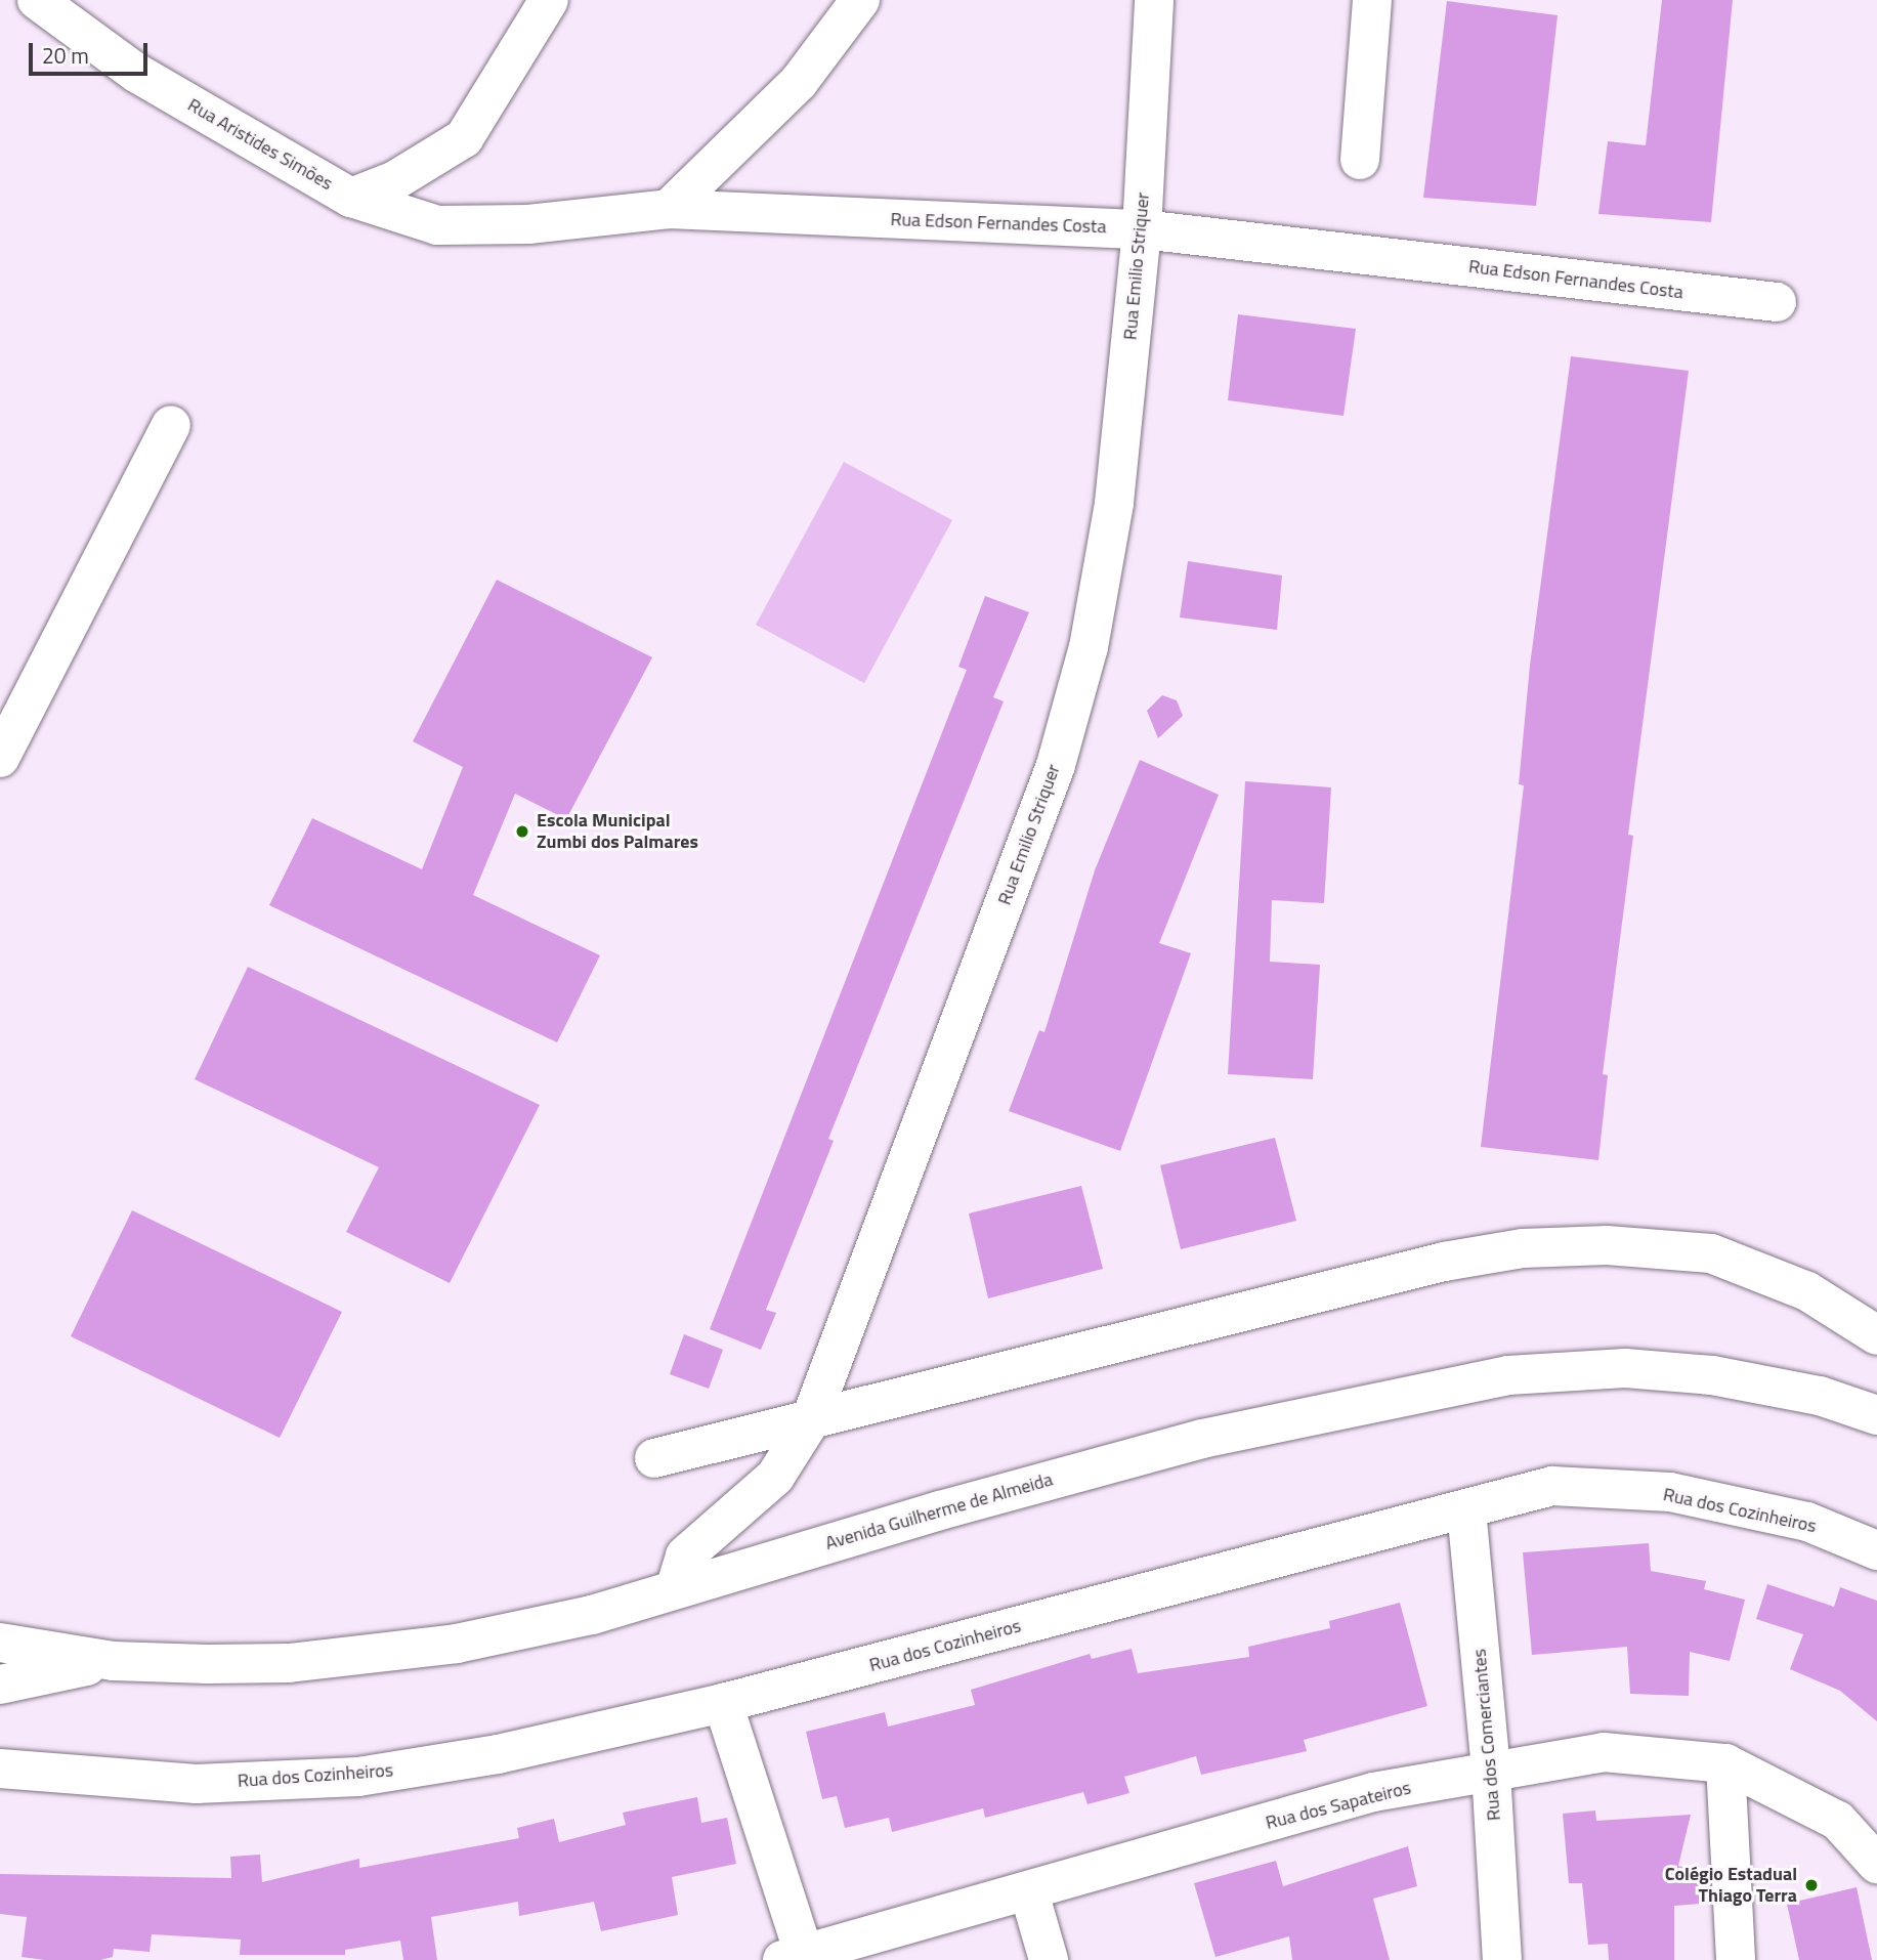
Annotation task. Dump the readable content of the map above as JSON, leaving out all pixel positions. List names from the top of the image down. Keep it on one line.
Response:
{"streets":{"street":["Rua Aristides Simões","Rua Edson Fernandes Costa","Rua Emilio Striquer","Rua dos Cozinheiros","Avenida Guilherme de Almeida","Rua dos Comerciantes","Rua dos Sapateiros"]},"crossings":[["Rua Aristides Simões","Rua Edson Fernandes Costa"],["Rua Edson Fernandes Costa","Rua Emilio Striquer"],["Rua Emilio Striquer","Avenida Guilherme de Almeida"],["Rua dos Cozinheiros","Rua dos Comerciantes"],["Rua dos Comerciantes","Rua dos Sapateiros"]],"places":["Escola Municipal Zumbi dos Palmares","Colégio Estadual Thiago Terra"],"scale_bar":"20 m"}
